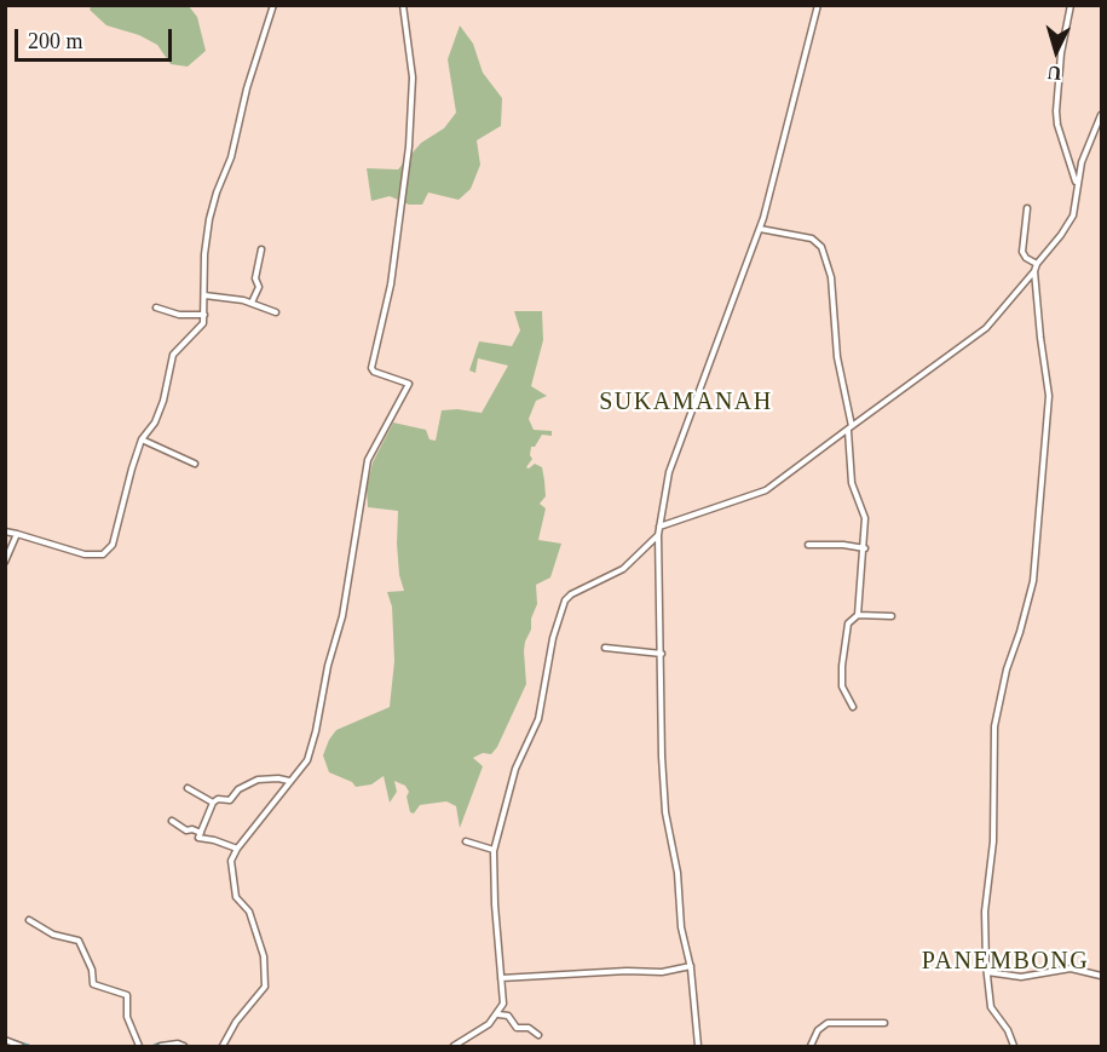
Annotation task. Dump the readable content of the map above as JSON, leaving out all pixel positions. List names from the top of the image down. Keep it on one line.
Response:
{"districts":["SUKAMANAH","PANEMBONG"],"scale_bar":"200 m","north":"bottom"}
